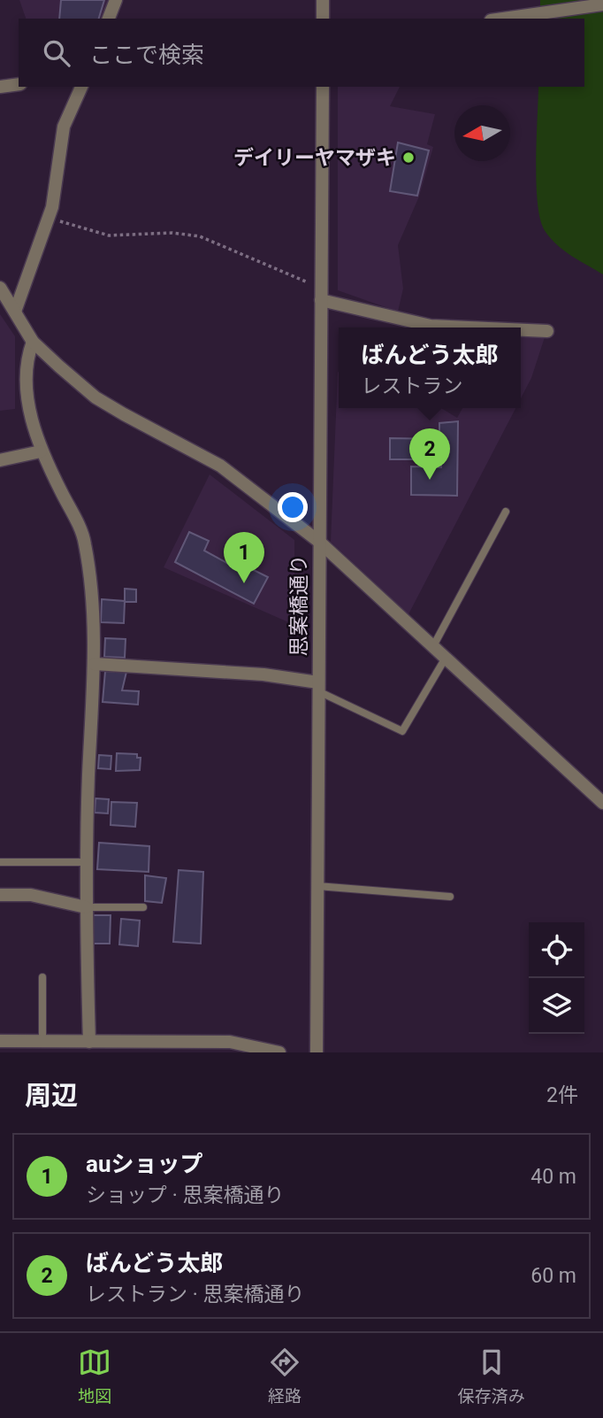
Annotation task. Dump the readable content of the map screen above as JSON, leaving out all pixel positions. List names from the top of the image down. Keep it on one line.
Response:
{"streets":{"street":["思案橋通り"]},"places":["デイリーヤマザキ"],"north":"left","page":{"search":"ここで検索","popup":["ばんどう太郎","レストラン"],"pins":["2","1"],"heading":["周辺","2件"],"list":[{"mark":"1","name":"auショップ","note":"ショップ · 思案橋通り","value":"40 m"},{"mark":"2","name":"ばんどう太郎","note":"レストラン · 思案橋通り","value":"60 m"}],"nav":["地図","経路","保存済み"]}}
